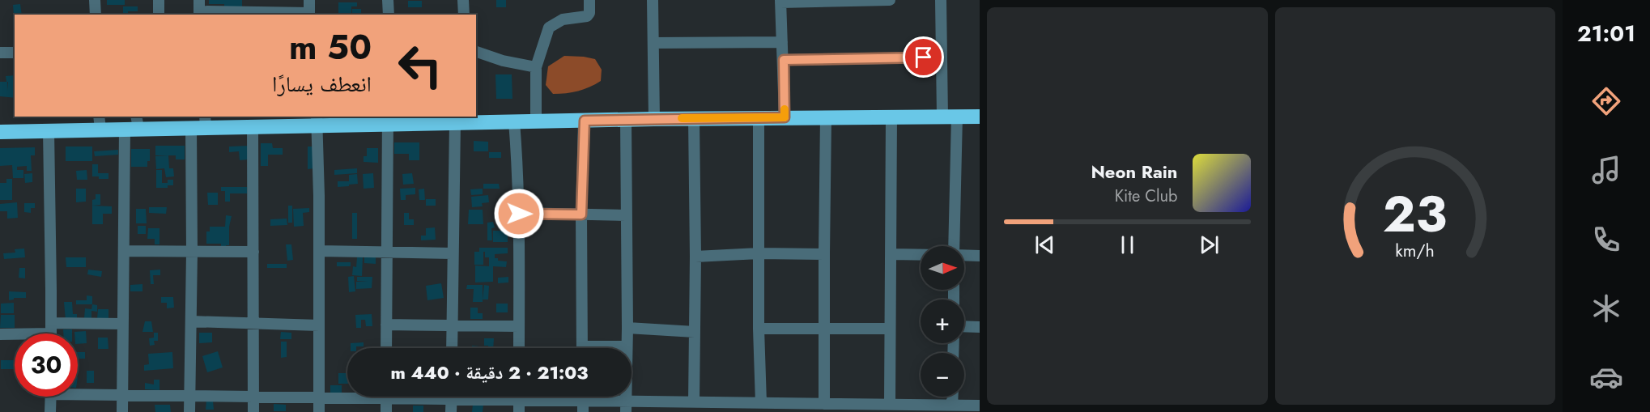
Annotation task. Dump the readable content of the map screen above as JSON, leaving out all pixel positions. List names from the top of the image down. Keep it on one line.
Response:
{"north":"right","page":{"tabs":"21:01","turn":["50 m","انعطف يسارًا"],"song":["Neon Rain","Kite Club"],"map_buttons":["+","−"],"limit":"30","trip":"21:03 · 2 دقيقة · 440 m","gauge":["23","km/h"]}}
